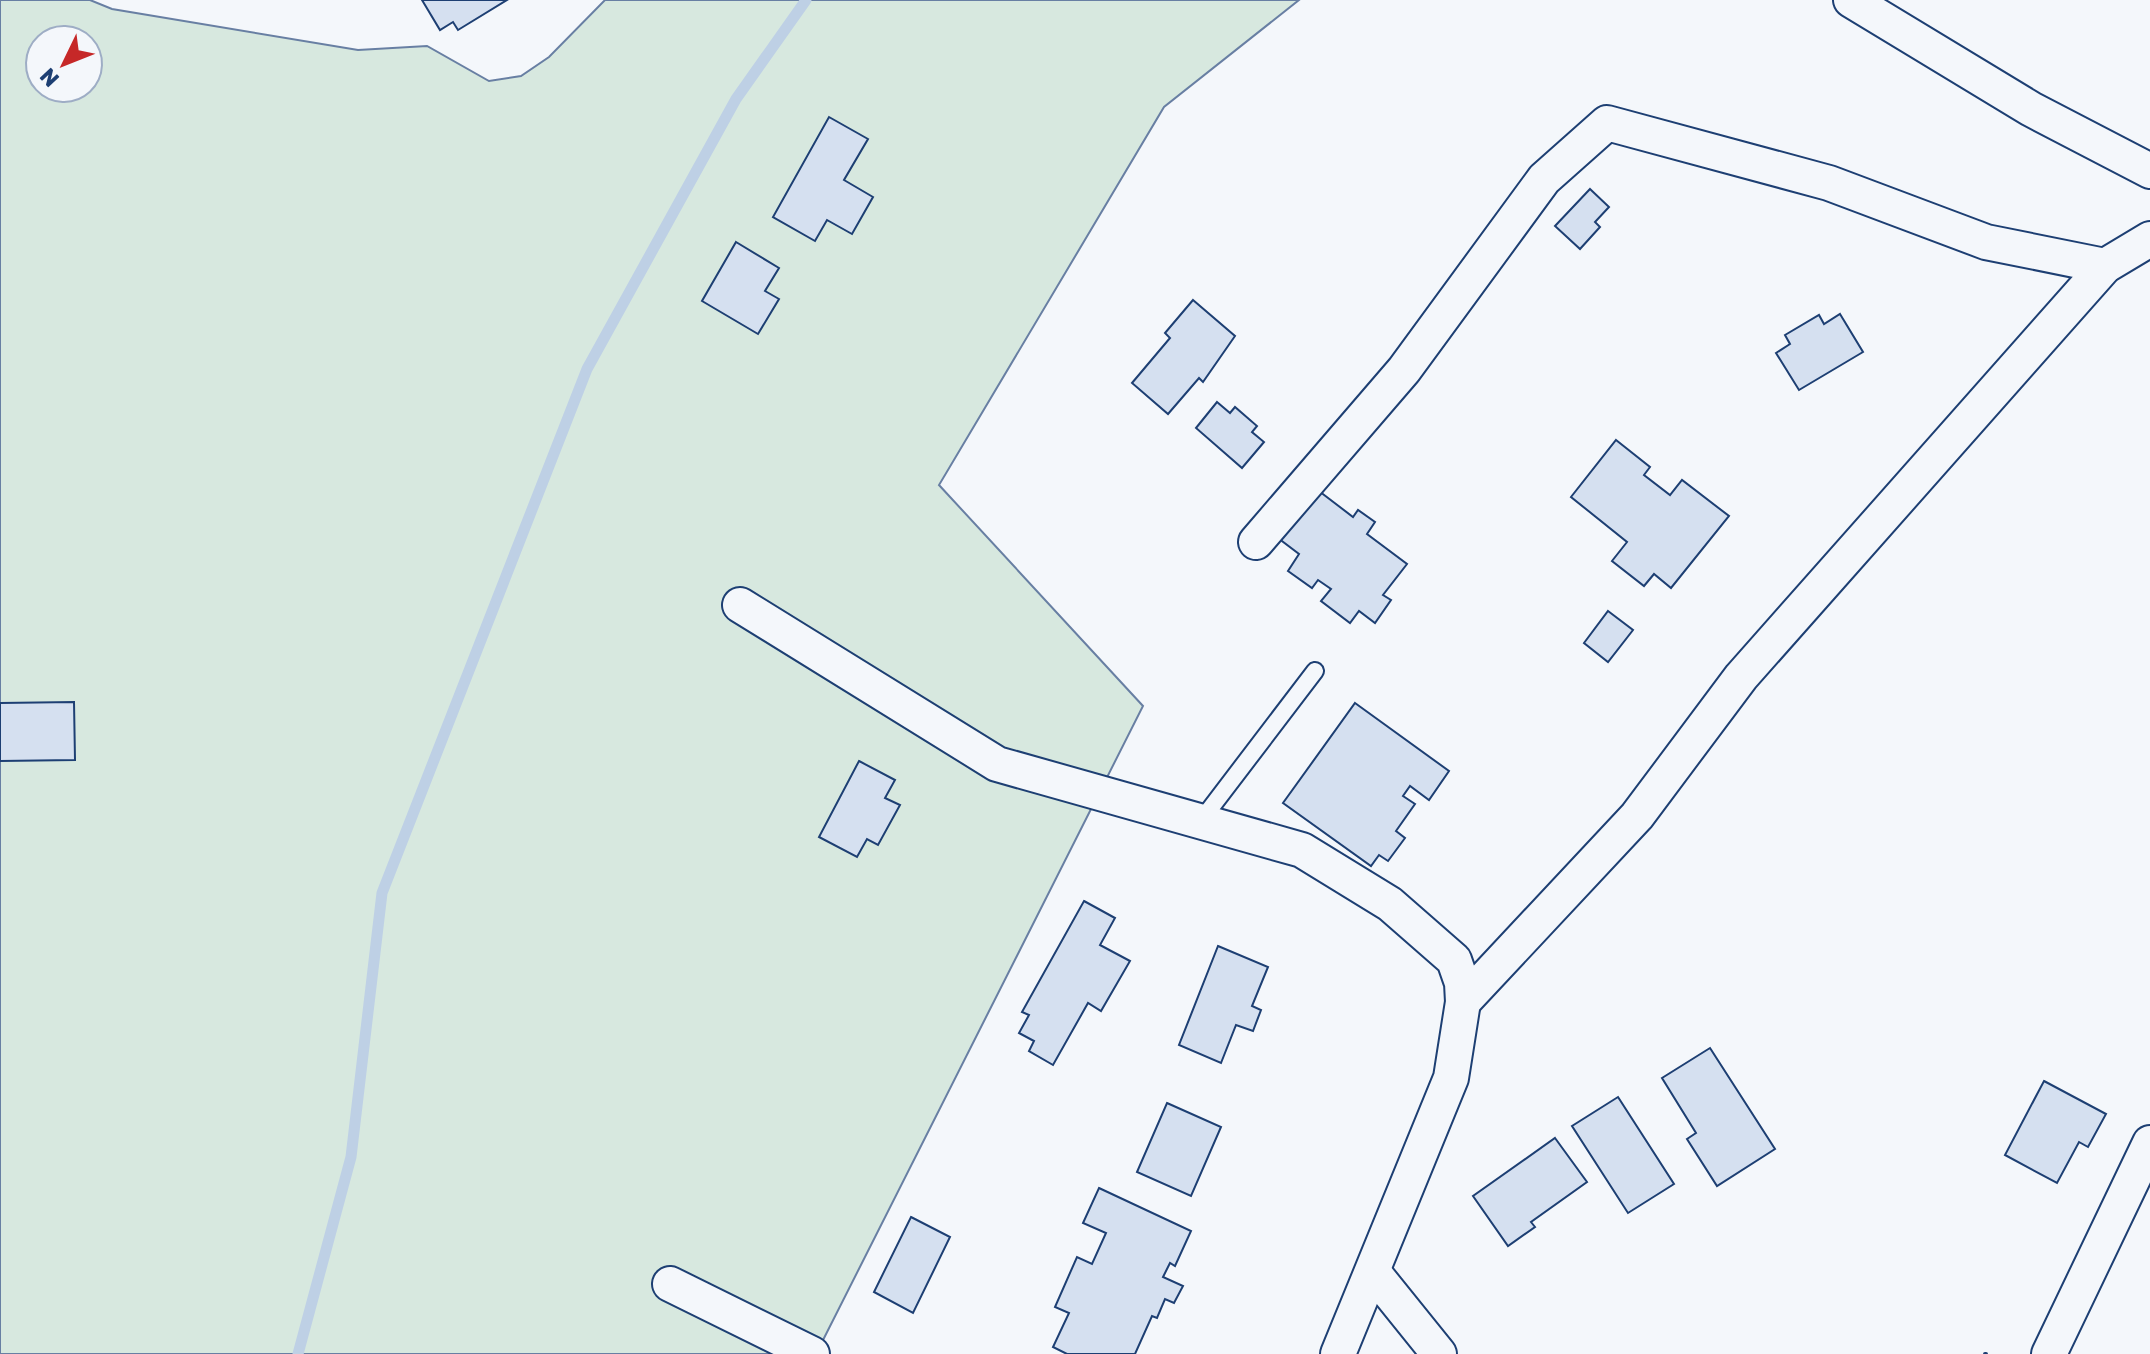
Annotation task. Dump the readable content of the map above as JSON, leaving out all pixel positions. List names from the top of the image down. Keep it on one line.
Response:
{"north":"bottom left"}
